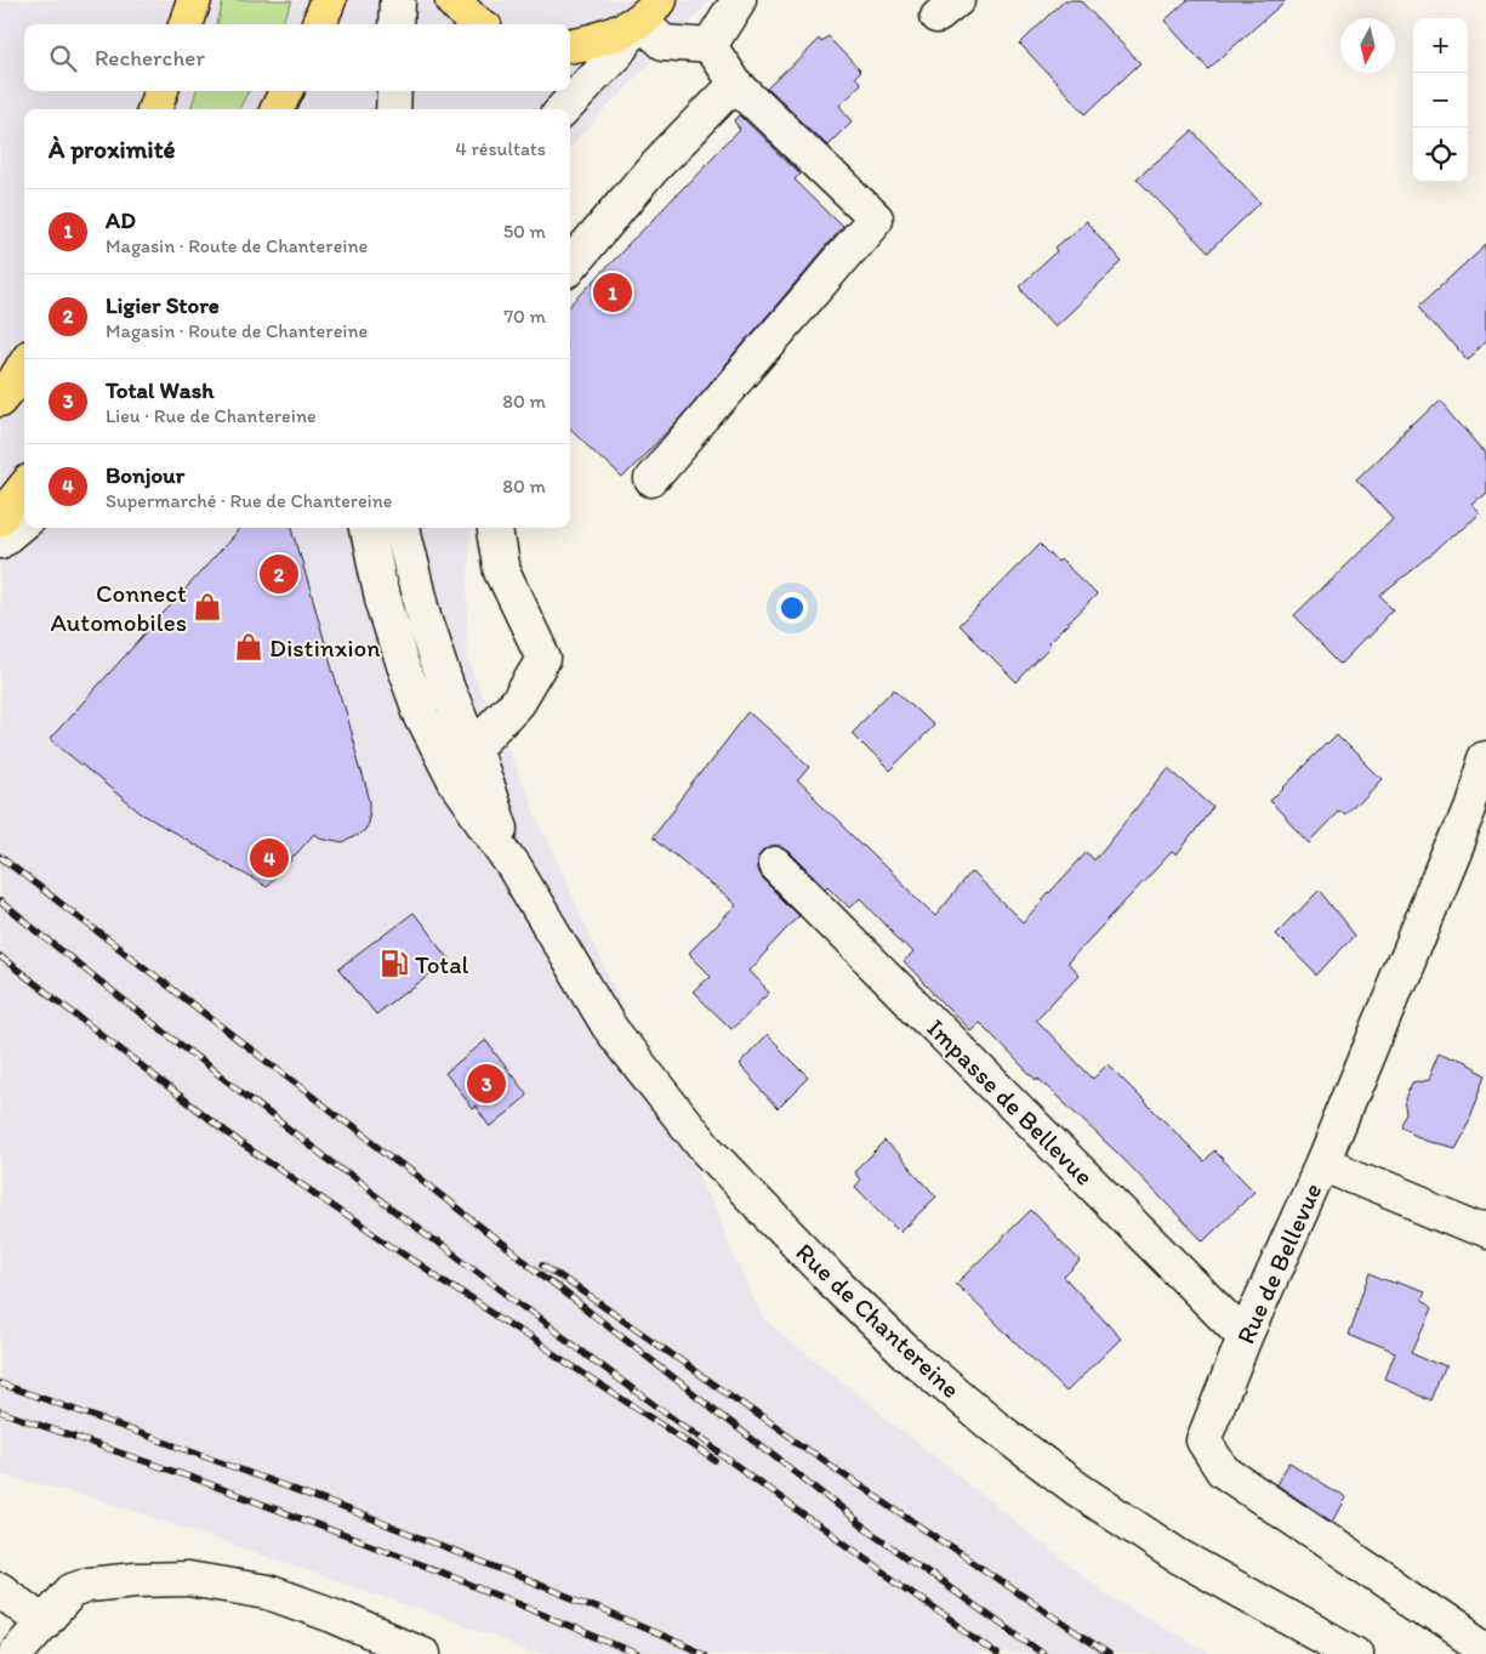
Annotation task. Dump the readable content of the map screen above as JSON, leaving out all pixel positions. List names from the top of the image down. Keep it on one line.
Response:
{"streets":{"street":["Impasse de Bellevue","Rue de Bellevue","Rue de Chantereine"]},"crossings":[["Impasse de Bellevue","Rue de Bellevue"]],"places":{"shop":["Connect Automobiles","Distinxion"],"fuel station":["Total"]},"north":"bottom","page":{"map_buttons":["+","−"],"search":"Rechercher","heading":["À proximité","4 résultats"],"list":[{"mark":"1","name":"AD","note":"Magasin · Route de Chantereine","value":"50 m"},{"mark":"2","name":"Ligier Store","note":"Magasin · Route de Chantereine","value":"70 m"},{"mark":"3","name":"Total Wash","note":"Lieu · Rue de Chantereine","value":"80 m"},{"mark":"4","name":"Bonjour","note":"Supermarché · Rue de Chantereine","value":"80 m"}],"pins":["1","2","4","3"]}}
